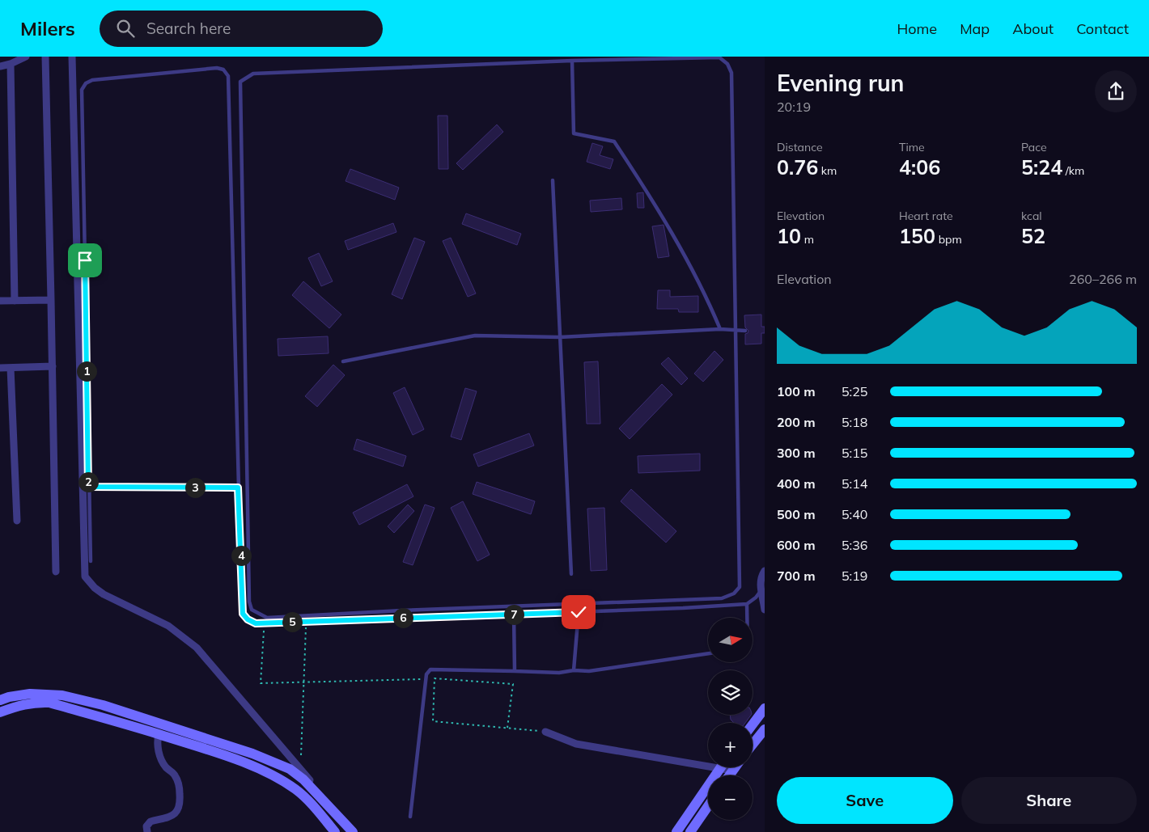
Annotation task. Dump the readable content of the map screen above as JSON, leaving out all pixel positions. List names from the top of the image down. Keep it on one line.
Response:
{"north":"right","page":{"header":"Milers","search":"Search here","nav":["Home","Map","About","Contact"],"heading":["Evening run","20:19"],"stats":[["Distance","0.76 km"],["Time","4:06"],["Pace","5:24 /km"],["Elevation","10 m"],["Heart rate","150 bpm"],["kcal","52"]],"chart":["Elevation","260–266 m"],"pins":["1","2","3","4","7","6","5"],"list":[{"name":"100 m","note":"5:25"},{"name":"200 m","note":"5:18"},{"name":"300 m","note":"5:15"},{"name":"400 m","note":"5:14"},{"name":"500 m","note":"5:40"},{"name":"600 m","note":"5:36"},{"name":"700 m","note":"5:19"}],"map_buttons":["+","−"],"buttons":["Save","Share"]}}
